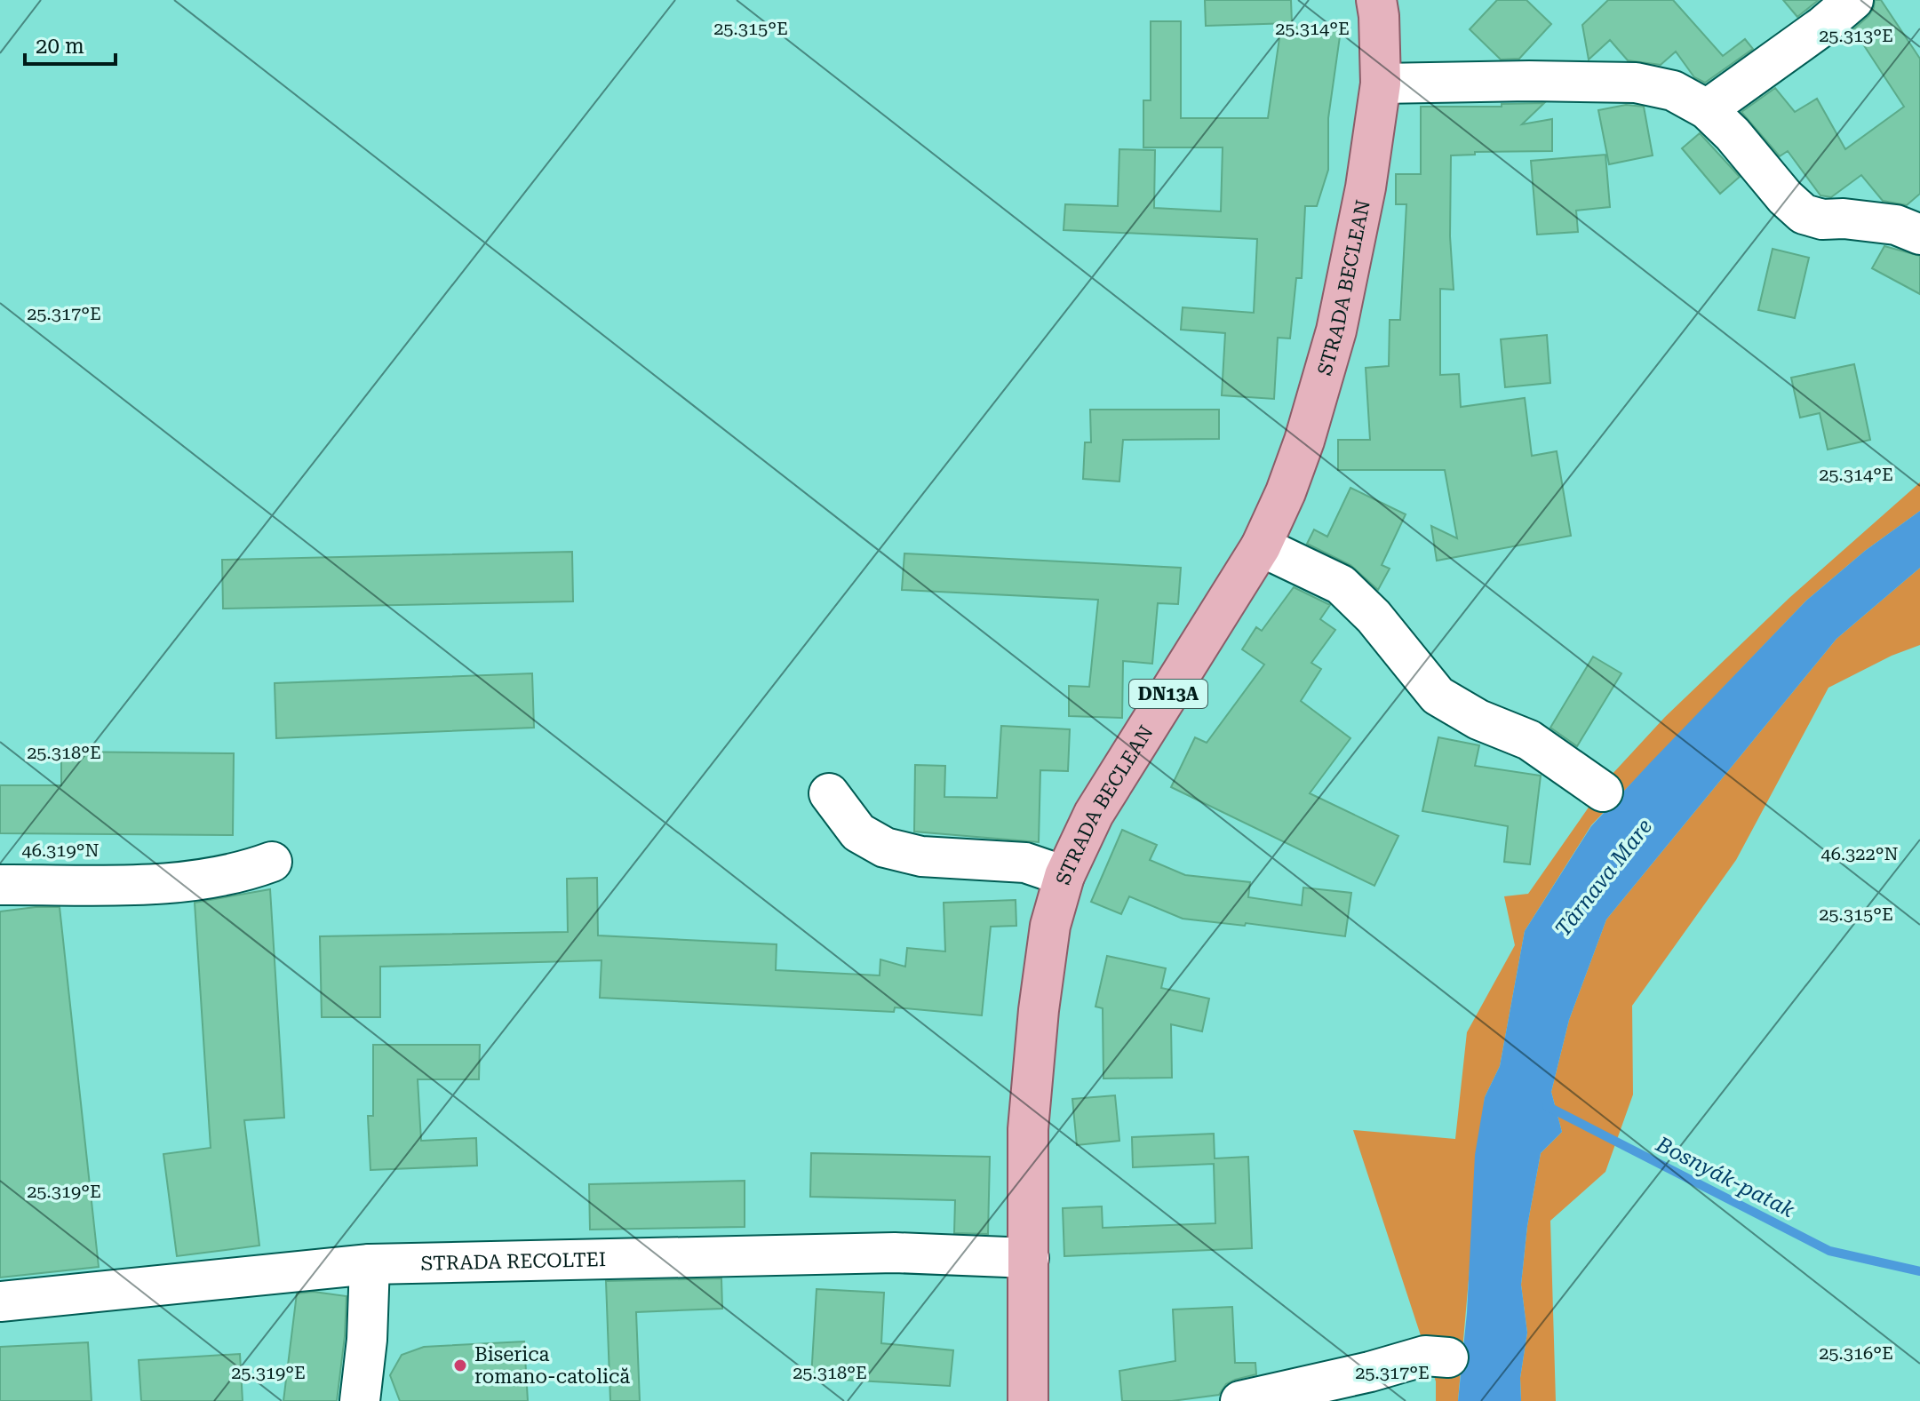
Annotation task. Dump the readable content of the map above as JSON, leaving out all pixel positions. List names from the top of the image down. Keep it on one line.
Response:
{"streets":{"main road":["STRADA BECLEAN","DN13A"],"street":["STRADA RECOLTEI"]},"crossings":[["STRADA BECLEAN","STRADA RECOLTEI"]],"water":["Târnava Mare","Bosnyák-patak"],"places":["Biserica romano-catolică"],"scale_bar":"20 m","coordinates":["25.315°E","25.314°E","25.313°E","25.317°E","25.318°E","46.319°N","46.322°N","25.319°E","25.316°E"]}
